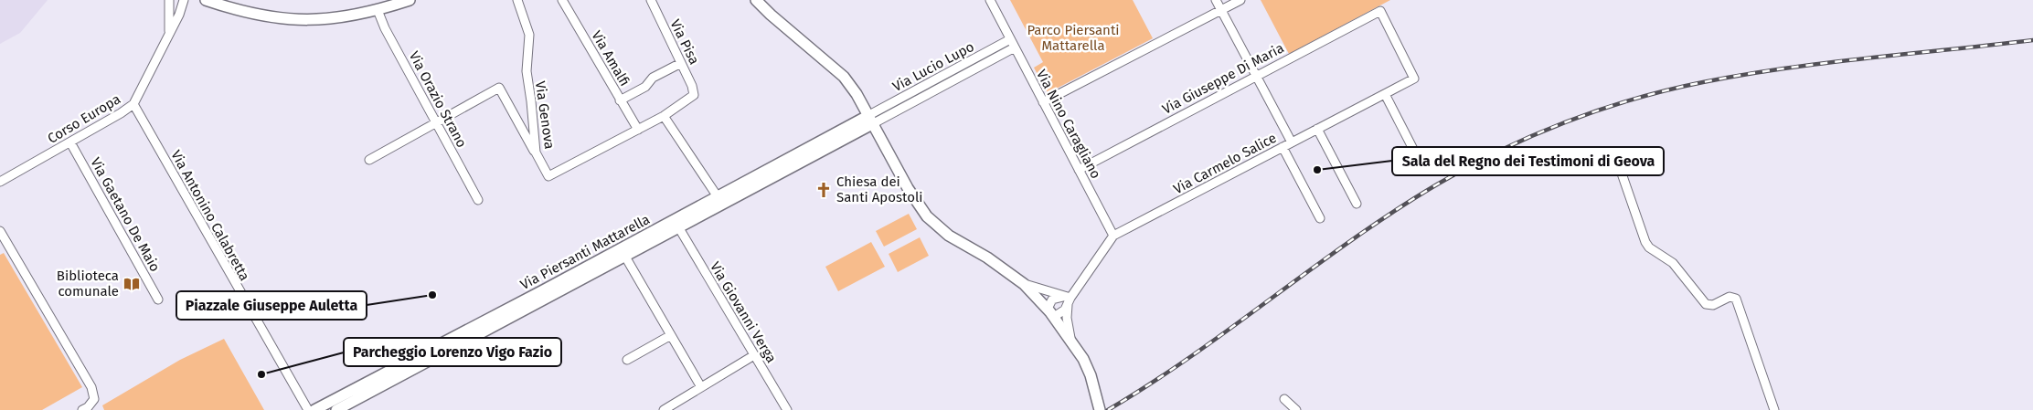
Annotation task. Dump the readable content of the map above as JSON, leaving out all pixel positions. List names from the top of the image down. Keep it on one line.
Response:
{"streets":{"street":["Via Pisa","Via Amalfi","Via Lucio Lupo","Via Giuseppe Di Maria","Via Orazio Strano","Via Genova","Corso Europa","Via Nino Caragliano","Via Carmelo Salice","Via Gaetano De Maio","Via Antonino Calabretta","Via Piersanti Mattarella","Via Giovanni Verga"]},"crossings":[["Via Pisa","Via Genova"],["Via Amalfi","Via Genova"],["Via Lucio Lupo","Via Nino Caragliano"],["Via Lucio Lupo","Via Piersanti Mattarella"],["Via Giuseppe Di Maria","Via Nino Caragliano"],["Via Giuseppe Di Maria","Via Carmelo Salice"],["Corso Europa","Via Gaetano De Maio"],["Corso Europa","Via Antonino Calabretta"],["Via Nino Caragliano","Via Carmelo Salice"],["Via Piersanti Mattarella","Via Giovanni Verga"]],"parks":["Parco Piersanti Mattarella"],"places":{"other":["Sala del Regno dei Testimoni di Geova","Piazzale Giuseppe Auletta","Parcheggio Lorenzo Vigo Fazio"],"church":["Chiesa dei Santi Apostoli"],"library":["Biblioteca comunale"]}}
